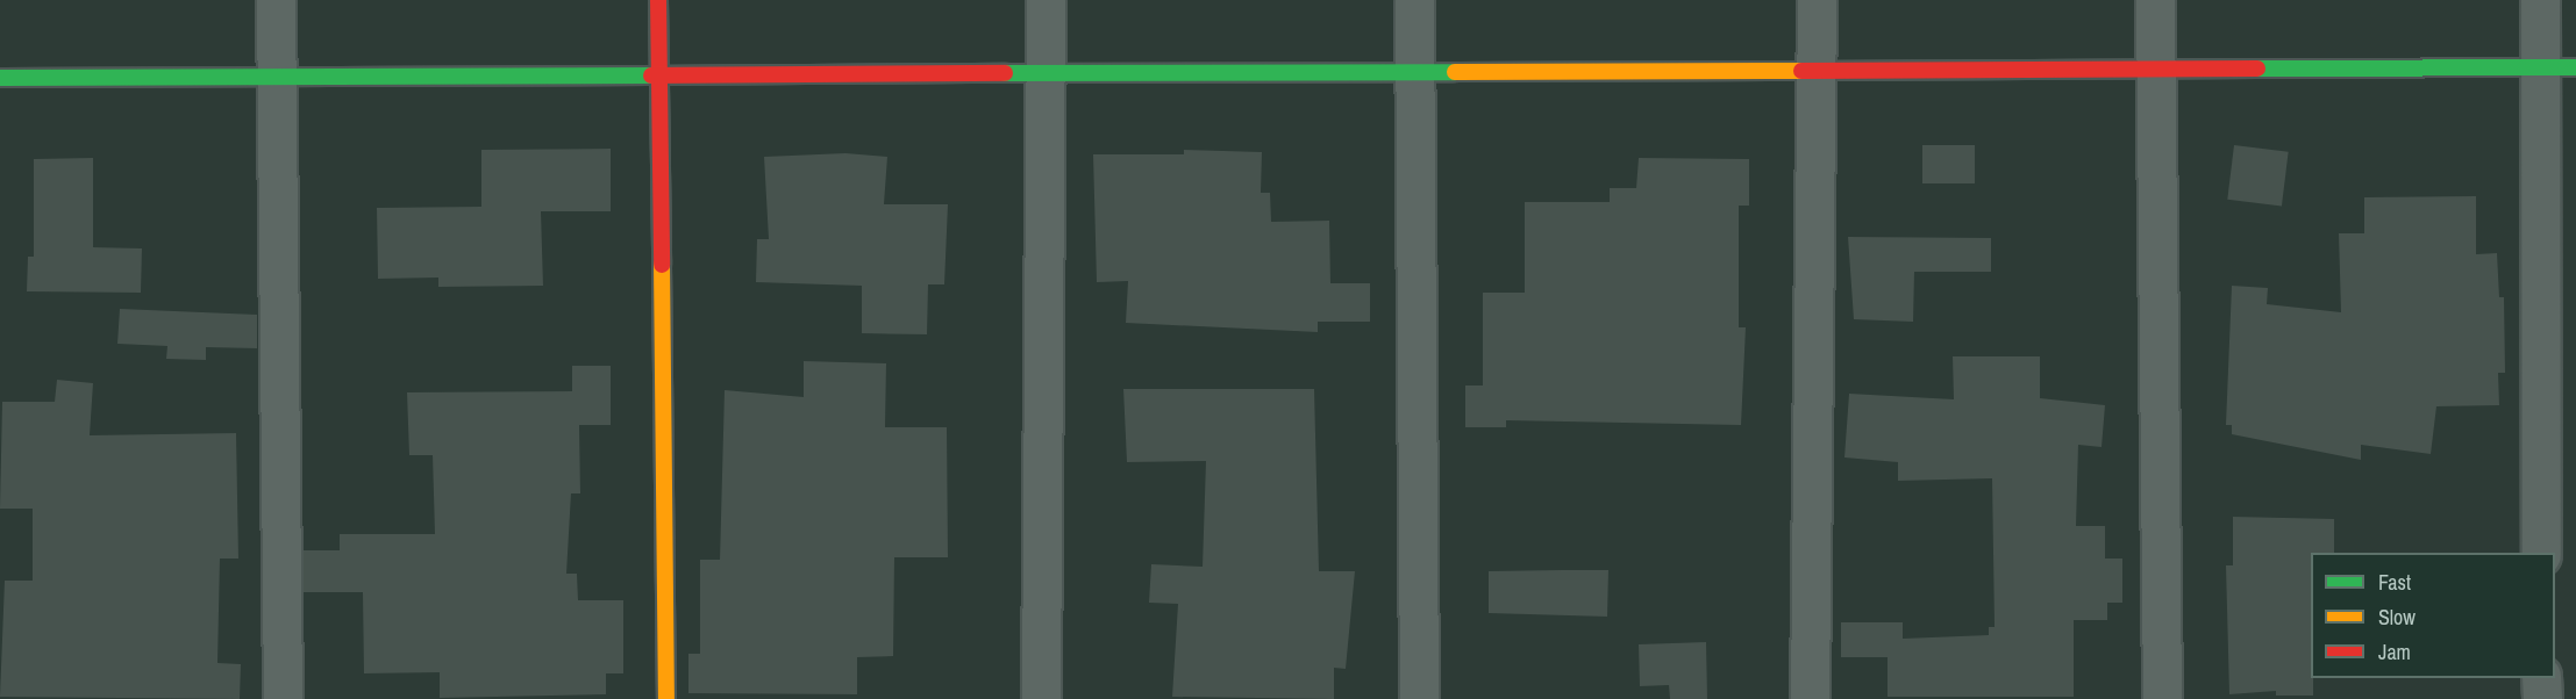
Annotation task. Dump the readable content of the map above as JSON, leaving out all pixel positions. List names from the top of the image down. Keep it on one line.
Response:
{"legend":["Fast","Slow","Jam"]}
